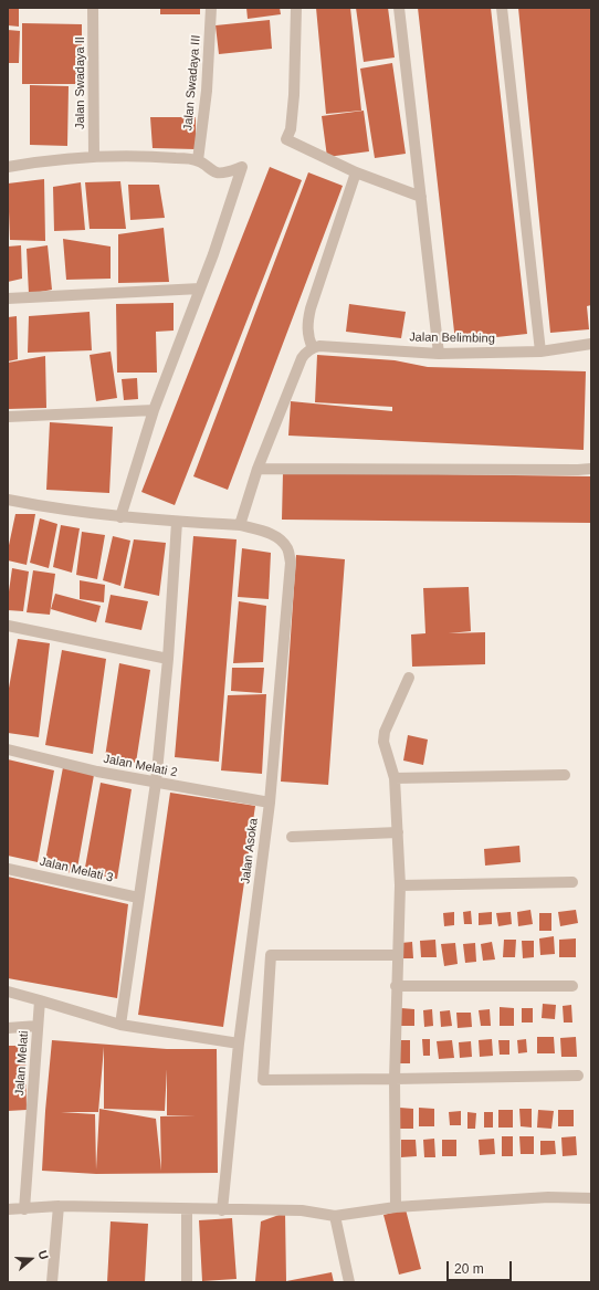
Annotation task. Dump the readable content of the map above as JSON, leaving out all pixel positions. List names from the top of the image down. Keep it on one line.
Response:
{"streets":{"street":["Jalan Swadaya II","Jalan Swadaya III","Jalan Belimbing","Jalan Melati 2","Jalan Asoka","Jalan Melati 3","Jalan Melati"]},"crossings":[["Jalan Melati 2","Jalan Asoka"]],"scale_bar":"20 m","north":"right"}
